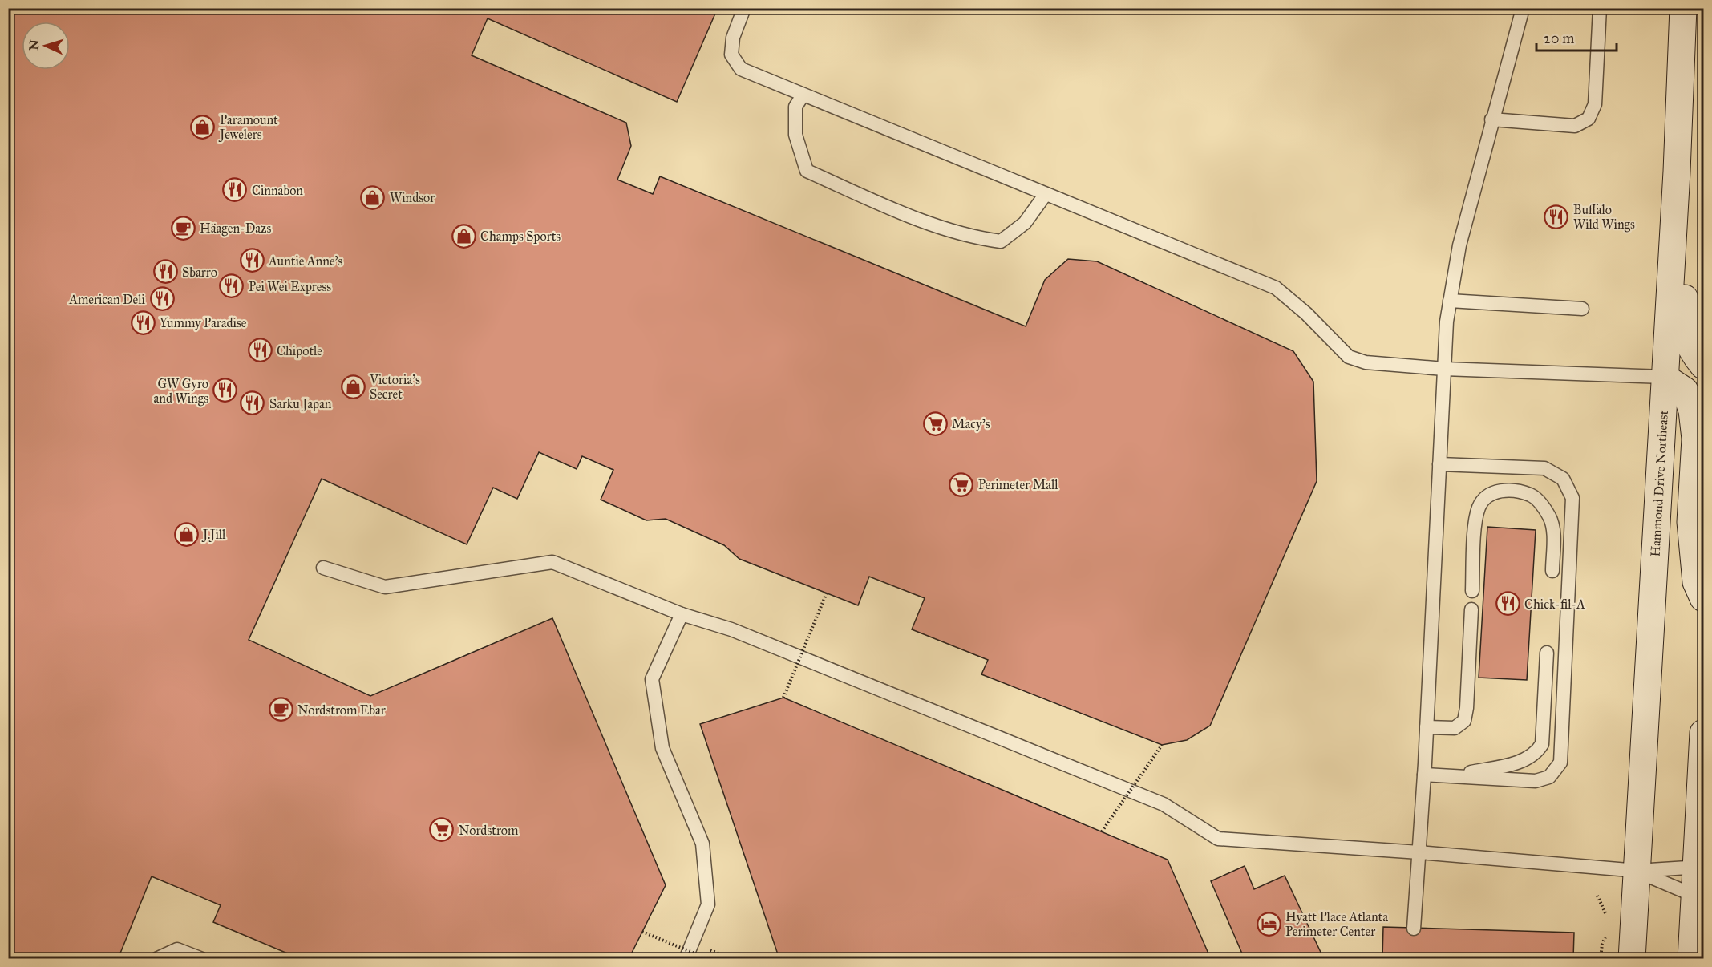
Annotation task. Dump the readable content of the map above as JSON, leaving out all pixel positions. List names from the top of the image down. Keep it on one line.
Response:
{"streets":{"main road":["Hammond Drive Northeast"]},"places":{"shop":["Paramount Jewelers","Windsor","Champs Sports","Victoria's Secret","J.Jill"],"restaurant":["Cinnabon","Buffalo Wild Wings","Auntie Anne's","Sbarro","Pei Wei Express","American Deli","Yummy Paradise","Chipotle","GW Gyro and Wings","Sarku Japan","Chick-fil-A"],"cafe":["Häagen-Dazs","Nordstrom Ebar"],"supermarket":["Macy's","Perimeter Mall","Nordstrom"],"hotel":["Hyatt Place Atlanta Perimeter Center"]},"scale_bar":"20 m","north":"left"}
